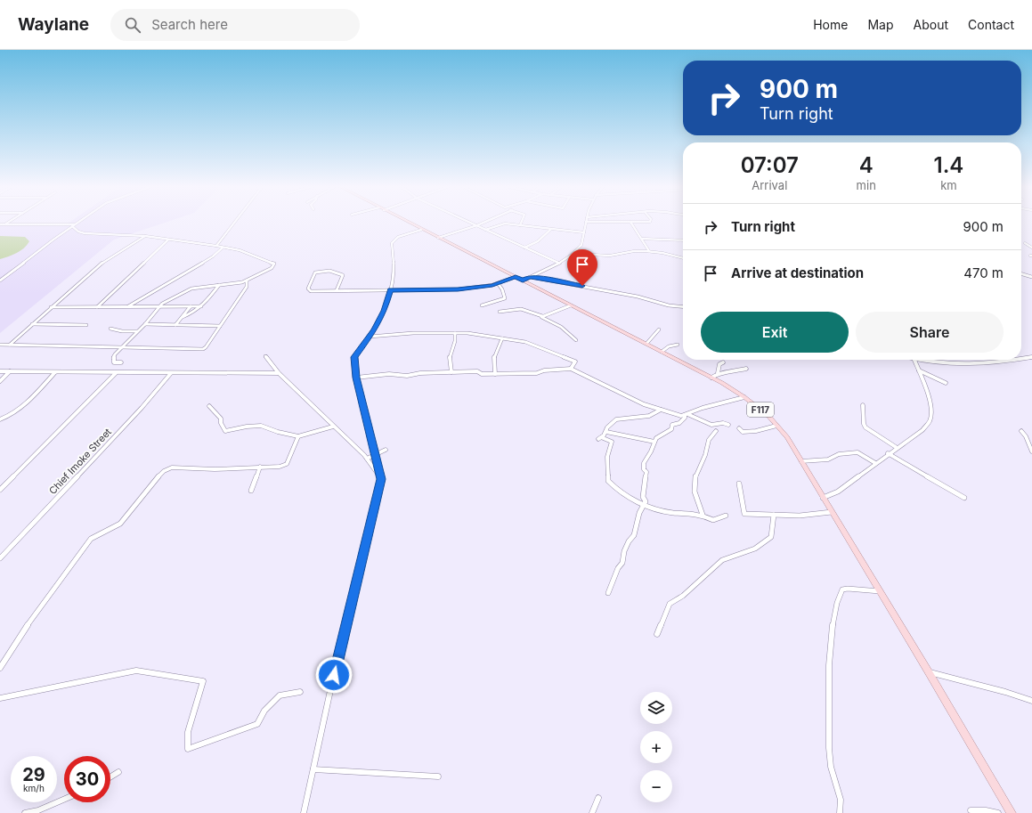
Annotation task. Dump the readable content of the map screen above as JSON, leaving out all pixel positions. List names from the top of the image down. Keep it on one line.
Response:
{"streets":{"main road":["F117"],"street":["Chief Imoke Street"]},"page":{"header":"Waylane","search":"Search here","nav":["Home","Map","About","Contact"],"turn":["900 m","Turn right"],"eta":["07:07","Arrival","4","min","1.4","km"],"list":[{"name":"Turn right","value":"900 m"},{"name":"Arrive at destination","value":"470 m"}],"buttons":["Exit","Share"],"map_buttons":["+","−"],"speed":"29 km/h","limit":"30"}}
